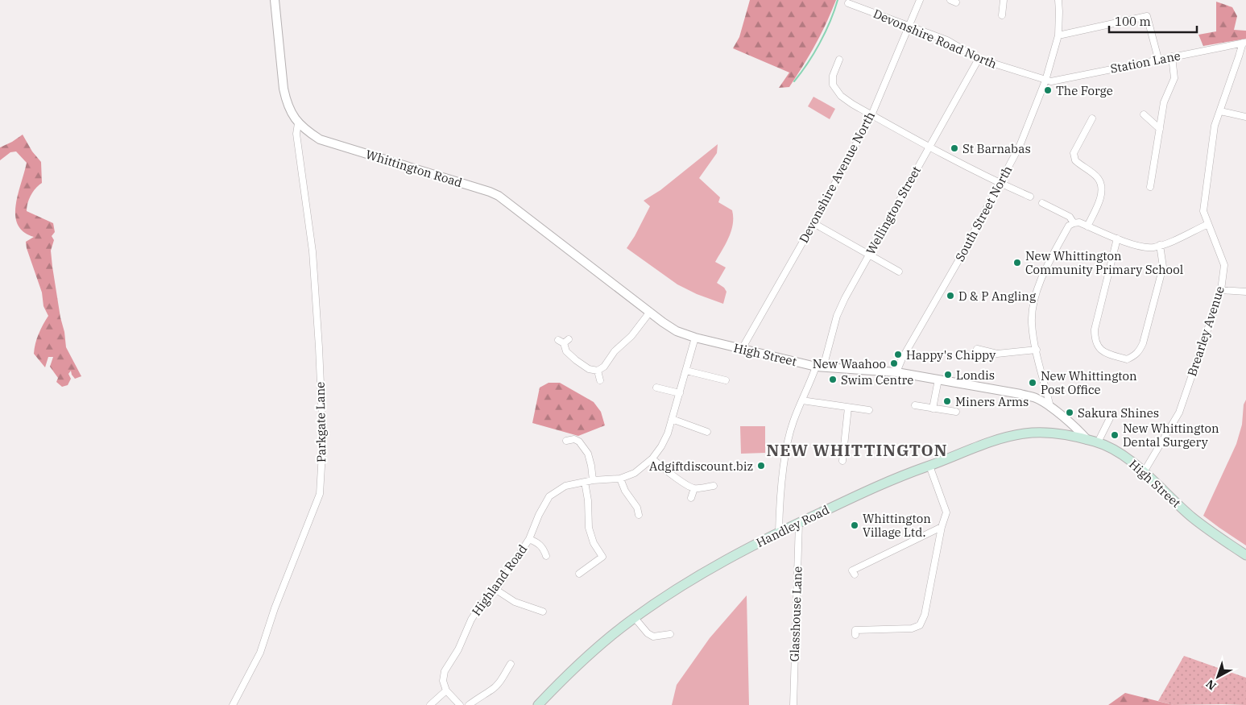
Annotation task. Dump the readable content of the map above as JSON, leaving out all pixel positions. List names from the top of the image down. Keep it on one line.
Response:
{"streets":{"main road":["High Street","Handley Road"],"street":["Devonshire Road North","Station Lane","Whittington Road","Devonshire Avenue North","Wellington Street","South Street North","Brearley Avenue","Parkgate Lane","Highland Road","Glasshouse Lane"]},"crossings":[["Devonshire Road North","Station Lane"],["Devonshire Road North","Devonshire Avenue North"],["Devonshire Road North","Wellington Street"],["Devonshire Road North","South Street North"],["Station Lane","South Street North"],["Station Lane","Brearley Avenue"],["Whittington Road","High Street"],["Whittington Road","Parkgate Lane"],["Devonshire Avenue North","High Street"],["Wellington Street","High Street"],["Wellington Street","Handley Road"],["South Street North","High Street"],["Brearley Avenue","High Street"],["High Street","Handley Road"],["High Street","Highland Road"],["Handley Road","Glasshouse Lane"]],"districts":["NEW WHITTINGTON"],"places":["The Forge","St Barnabas","New Whittington Community Primary School","D & P Angling","Happy's Chippy","New Waahoo","Londis","Swim Centre","New Whittington Post Office","Miners Arms","Sakura Shines","New Whittington Dental Surgery","Adgiftdiscount.biz","Whittington Village Ltd."],"scale_bar":"100 m","north":"bottom left"}
